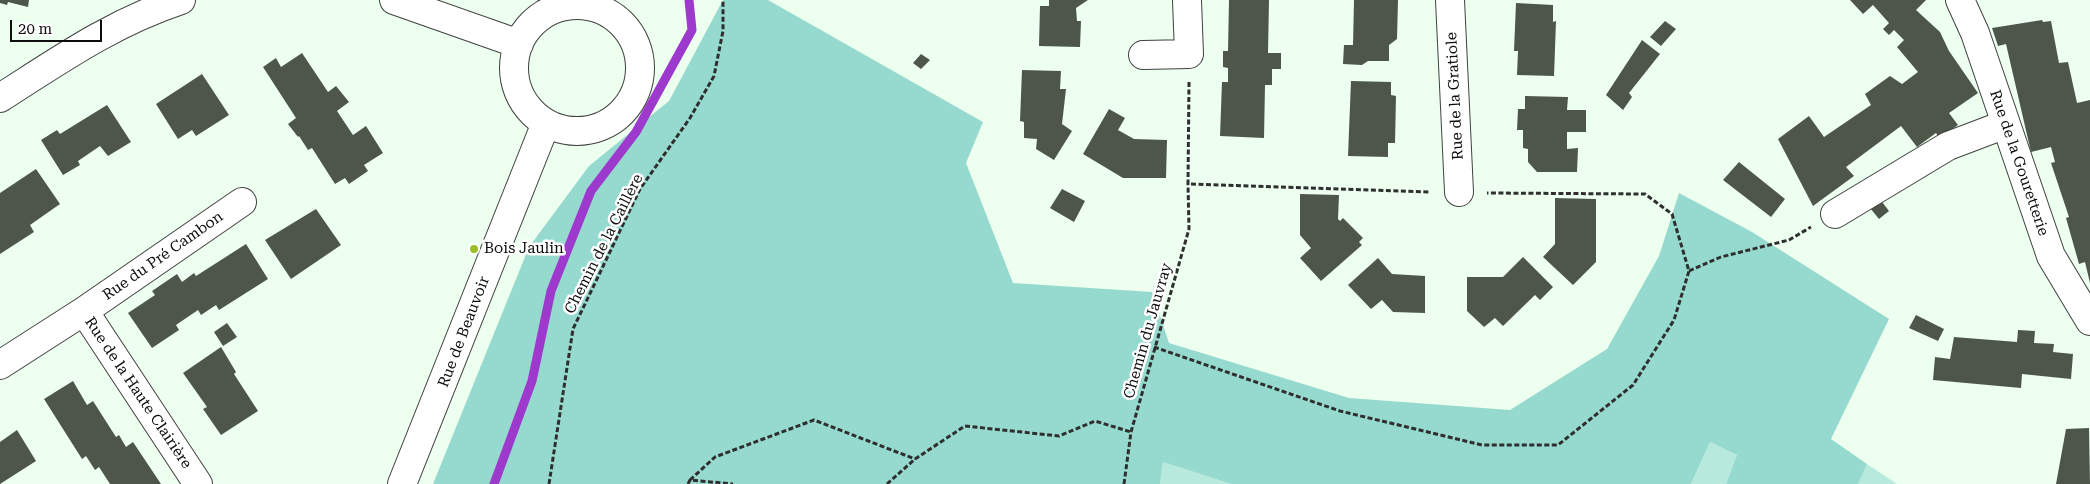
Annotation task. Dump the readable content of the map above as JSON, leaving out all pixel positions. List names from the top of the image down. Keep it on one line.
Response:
{"streets":{"street":["Rue de la Gratiole","Rue de la Gouretterie","Rue du Pré Cambon","Rue de Beauvoir","Rue de la Haute Clairière"],"path":["Chemin de la Caillère","Chemin du Jauvray"]},"crossings":[["Rue du Pré Cambon","Rue de la Haute Clairière"]],"places":["Bois Jaulin"],"scale_bar":"20 m"}
